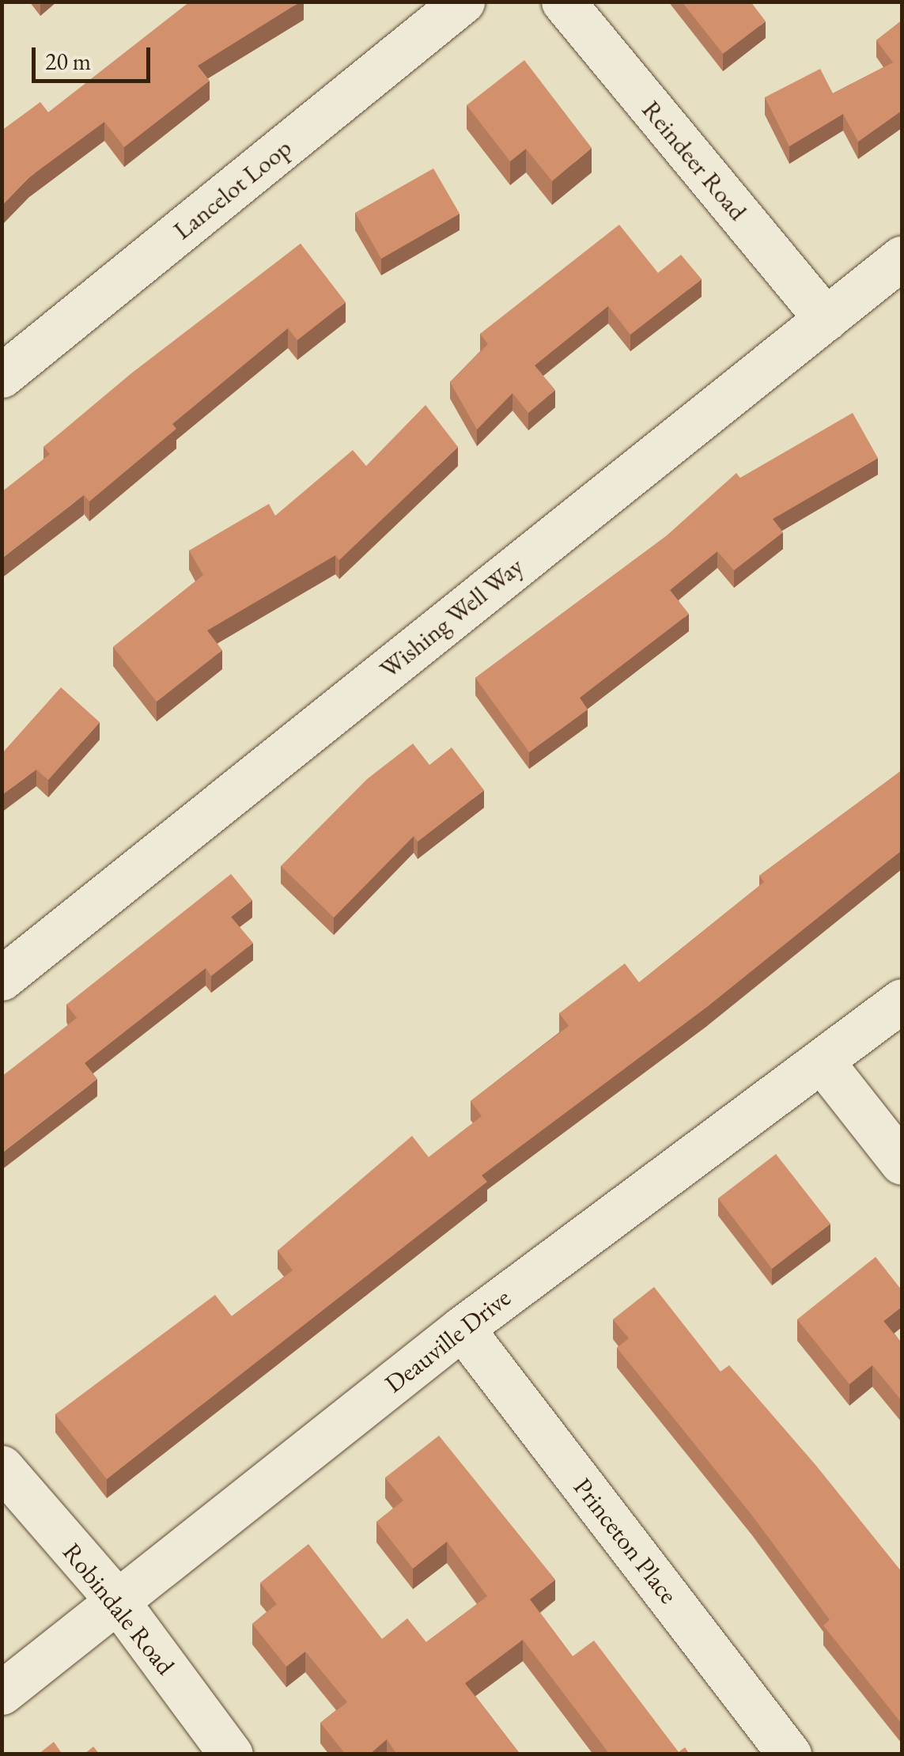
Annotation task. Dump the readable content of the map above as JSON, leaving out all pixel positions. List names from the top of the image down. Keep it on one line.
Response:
{"streets":{"street":["Reindeer Road","Lancelot Loop","Wishing Well Way","Deauville Drive","Princeton Place","Robindale Road"]},"crossings":[["Reindeer Road","Wishing Well Way"],["Deauville Drive","Princeton Place"],["Deauville Drive","Robindale Road"]],"scale_bar":"20 m"}
